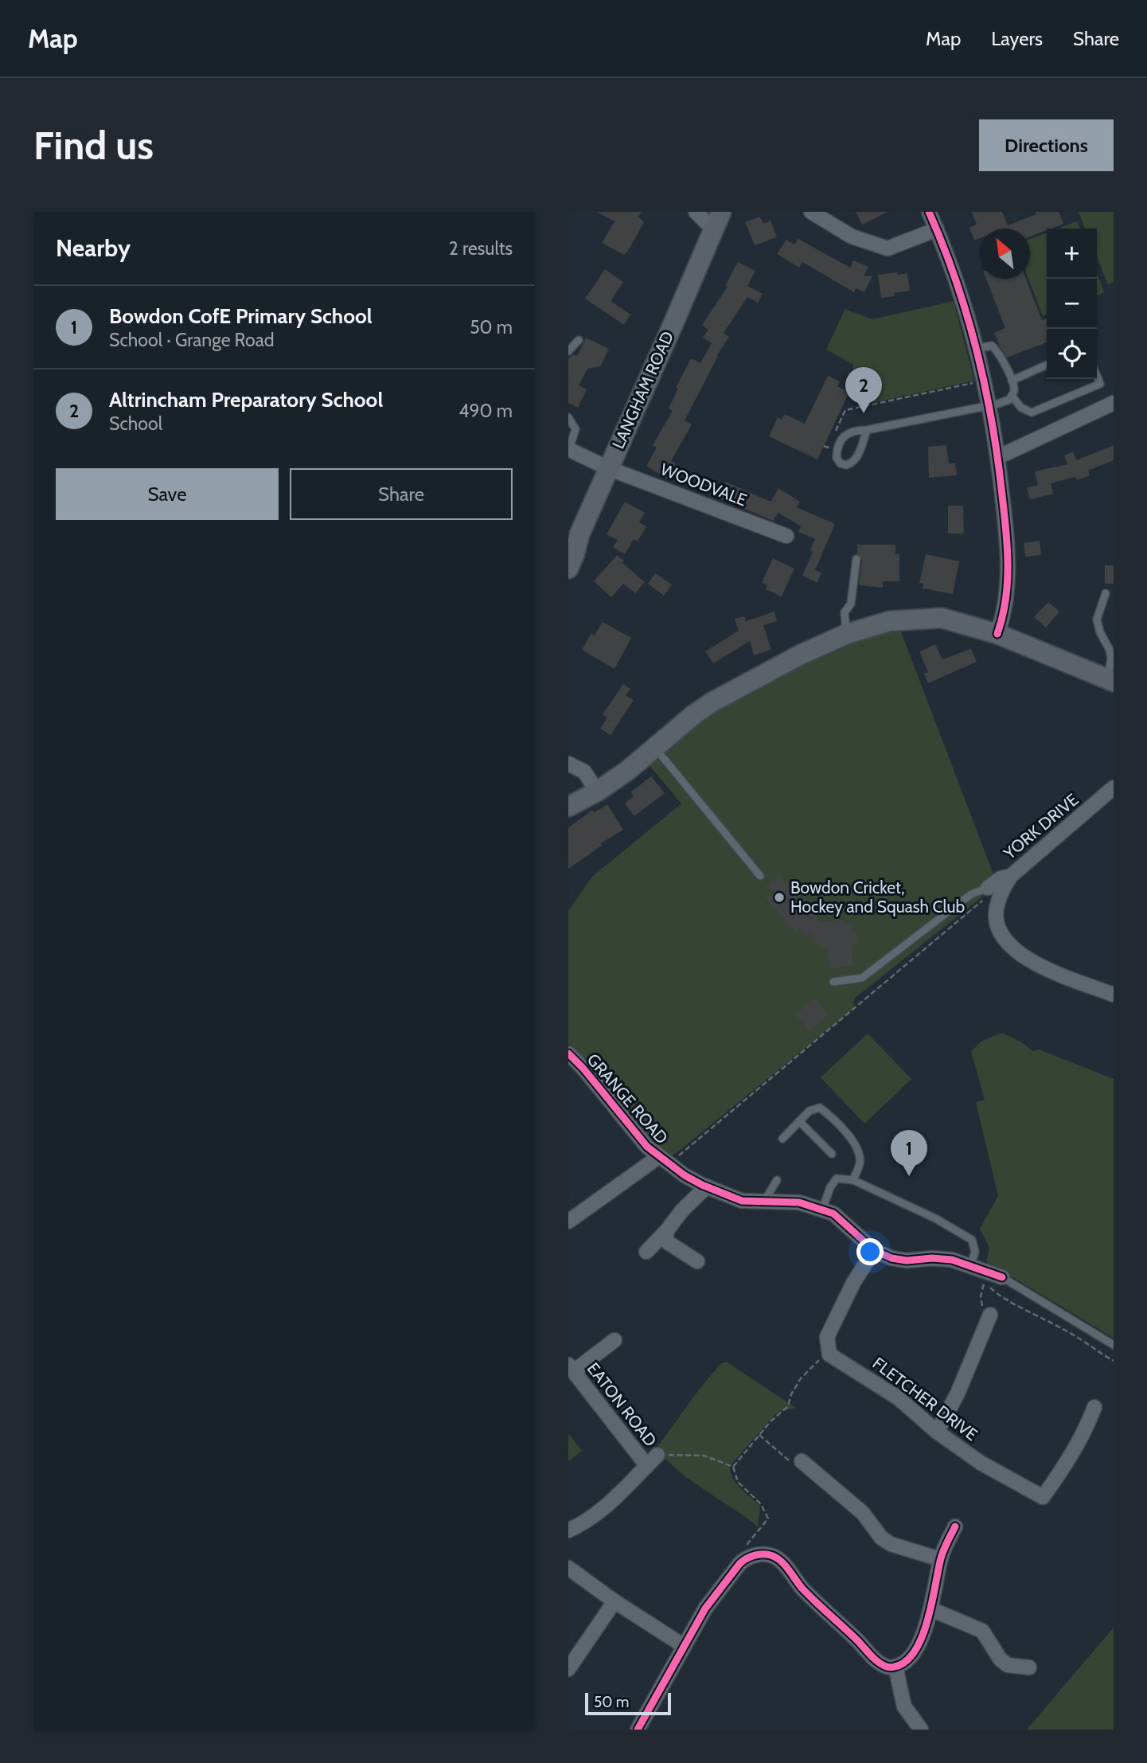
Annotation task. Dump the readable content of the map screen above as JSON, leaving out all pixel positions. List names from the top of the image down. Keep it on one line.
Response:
{"streets":{"main road":["LANGHAM ROAD"],"street":["WOODVALE","YORK DRIVE","GRANGE ROAD","FLETCHER DRIVE","EATON ROAD"]},"crossings":[["LANGHAM ROAD","WOODVALE"]],"places":["Bowdon Cricket, Hockey and Squash Club"],"scale_bar":"50 m","north":"top left","page":{"header":"Map","nav":["Map","Layers","Share"],"buttons":["Directions",["Save","Share"]],"title":"Find us","heading":["Nearby","2 results"],"map_buttons":["+","−"],"list":[{"mark":"1","name":"Bowdon CofE Primary School","note":"School · Grange Road","value":"50 m"},{"mark":"2","name":"Altrincham Preparatory School","note":"School","value":"490 m"}],"pins":["2","1"],"scale":"50 m"}}
